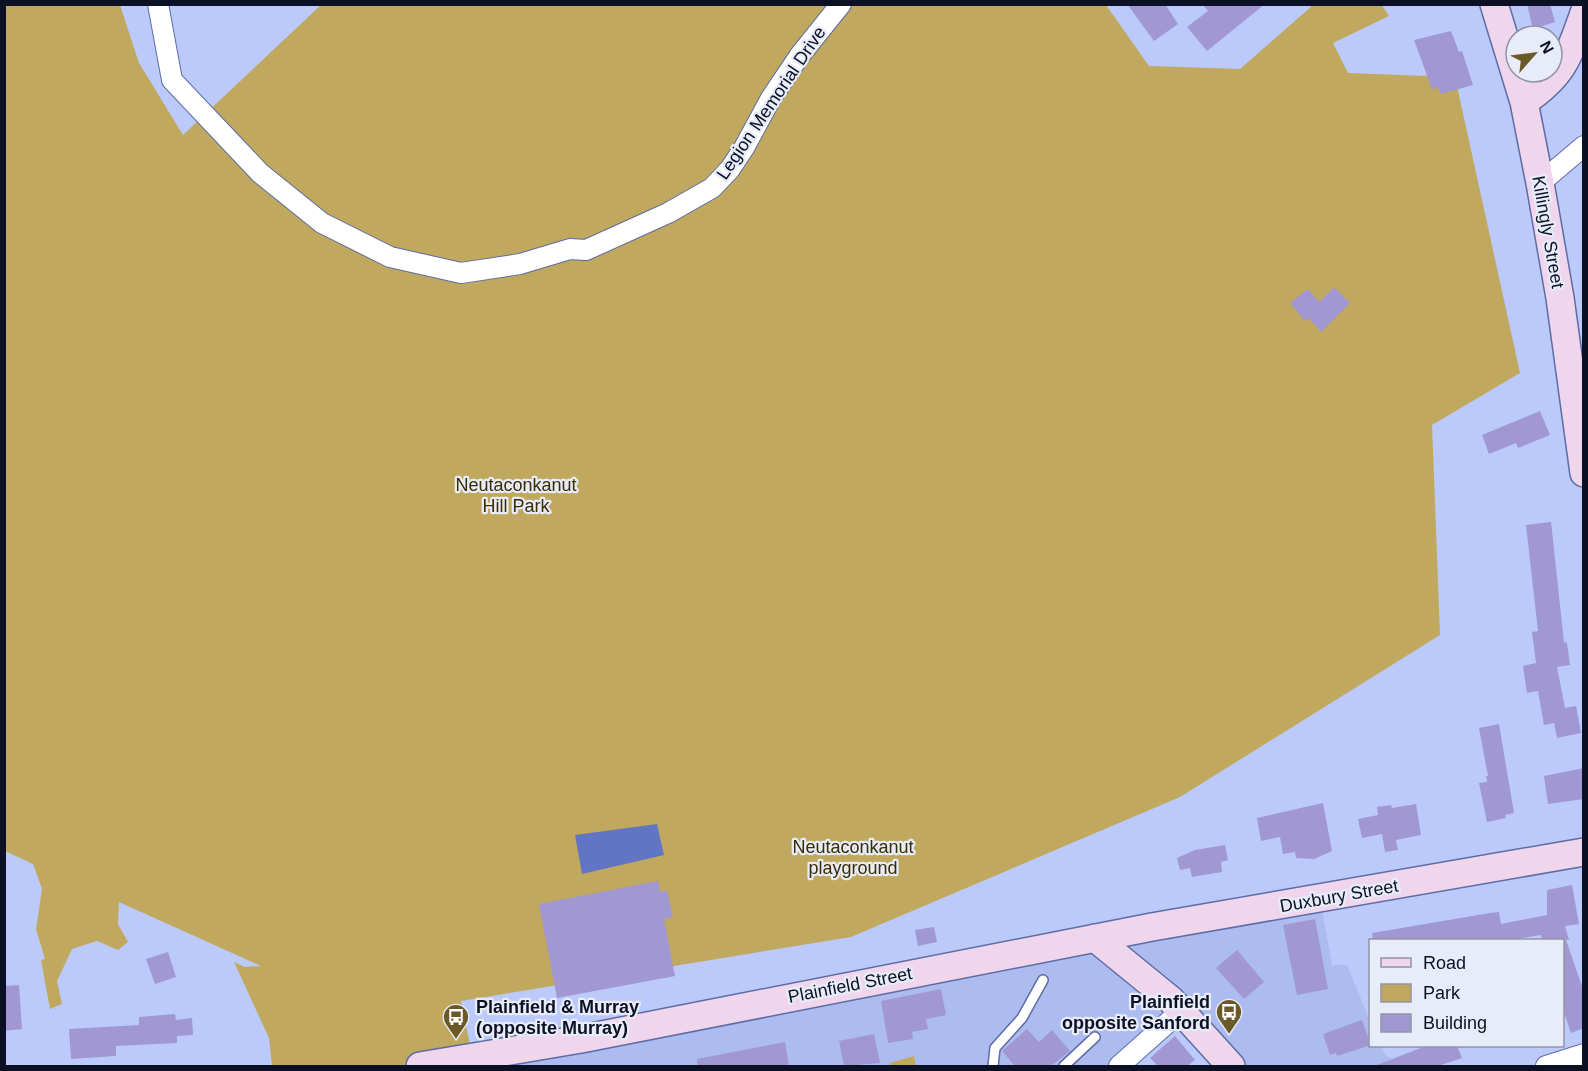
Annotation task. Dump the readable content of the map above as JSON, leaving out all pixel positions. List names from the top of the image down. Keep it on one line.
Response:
{"streets":{"main road":["Killingly Street","Duxbury Street","Plainfield Street"],"street":["Legion Memorial Drive"]},"crossings":[["Duxbury Street","Plainfield Street"]],"parks":["Neutaconkanut Hill Park","Neutaconkanut playground"],"places":{"bus stop":["Plainfield opposite Sanford","Plainfield & Murray (opposite Murray)"]},"legend":["Road","Park","Building"],"north":"top right"}
